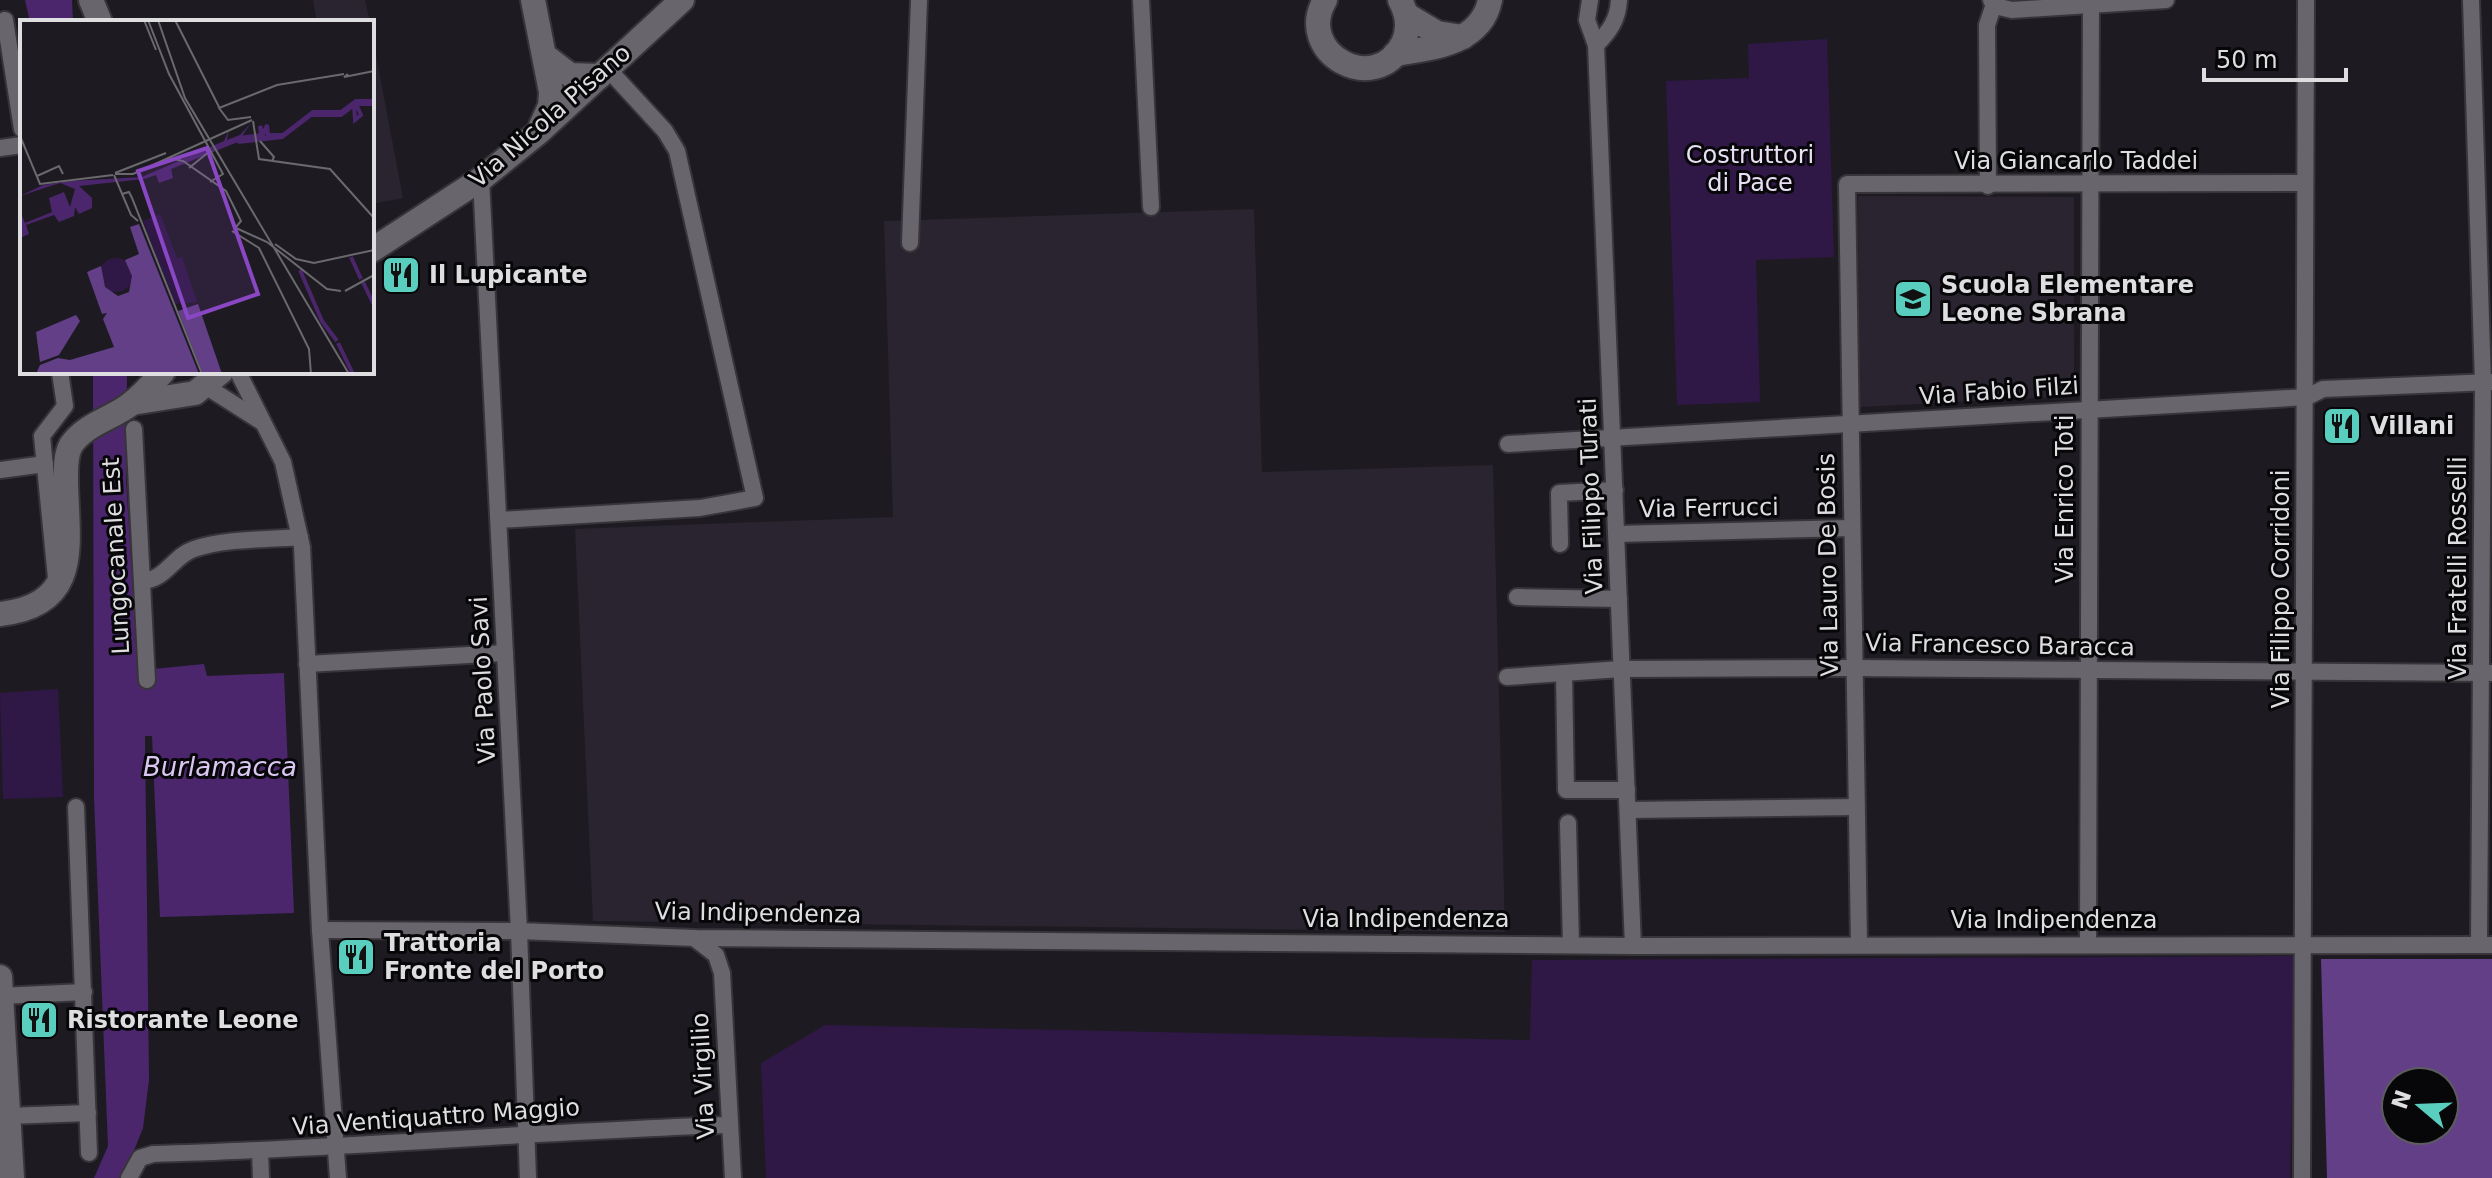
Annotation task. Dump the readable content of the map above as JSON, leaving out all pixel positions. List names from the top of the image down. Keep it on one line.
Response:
{"streets":{"street":["Via Nicola Pisano","Via Giancarlo Taddei","Via Fabio Filzi","Via Filippo Turati","Via Enrico Toti","Via Ferrucci","Lungocanale Est","Via Lauro De Bosis","Via Fratelli Rosselli","Via Filippo Corridoni","Via Francesco Baracca","Via Paolo Savi","Via Indipendenza","Via Virgilio","Via Ventiquattro Maggio"]},"crossings":[["Via Nicola Pisano","Via Paolo Savi"],["Via Giancarlo Taddei","Via Enrico Toti"],["Via Giancarlo Taddei","Via Lauro De Bosis"],["Via Giancarlo Taddei","Via Filippo Corridoni"],["Via Fabio Filzi","Via Filippo Turati"],["Via Fabio Filzi","Via Enrico Toti"],["Via Fabio Filzi","Via Lauro De Bosis"],["Via Fabio Filzi","Via Fratelli Rosselli"],["Via Fabio Filzi","Via Filippo Corridoni"],["Via Filippo Turati","Via Ferrucci"],["Via Filippo Turati","Via Francesco Baracca"],["Via Filippo Turati","Via Indipendenza"],["Via Enrico Toti","Via Francesco Baracca"],["Via Enrico Toti","Via Indipendenza"],["Via Ferrucci","Via Lauro De Bosis"],["Via Lauro De Bosis","Via Francesco Baracca"],["Via Lauro De Bosis","Via Indipendenza"],["Via Fratelli Rosselli","Via Francesco Baracca"],["Via Fratelli Rosselli","Via Indipendenza"],["Via Filippo Corridoni","Via Francesco Baracca"],["Via Filippo Corridoni","Via Indipendenza"],["Via Paolo Savi","Via Indipendenza"],["Via Paolo Savi","Via Ventiquattro Maggio"],["Via Virgilio","Via Ventiquattro Maggio"]],"water":["Burlamacca"],"parks":["Costruttori di Pace"],"places":{"restaurant":["Il Lupicante","Villani","Trattoria Fronte del Porto","Ristorante Leone"],"school or university":["Scuola Elementare Leone Sbrana"]},"scale_bar":"50 m","north":"left"}
